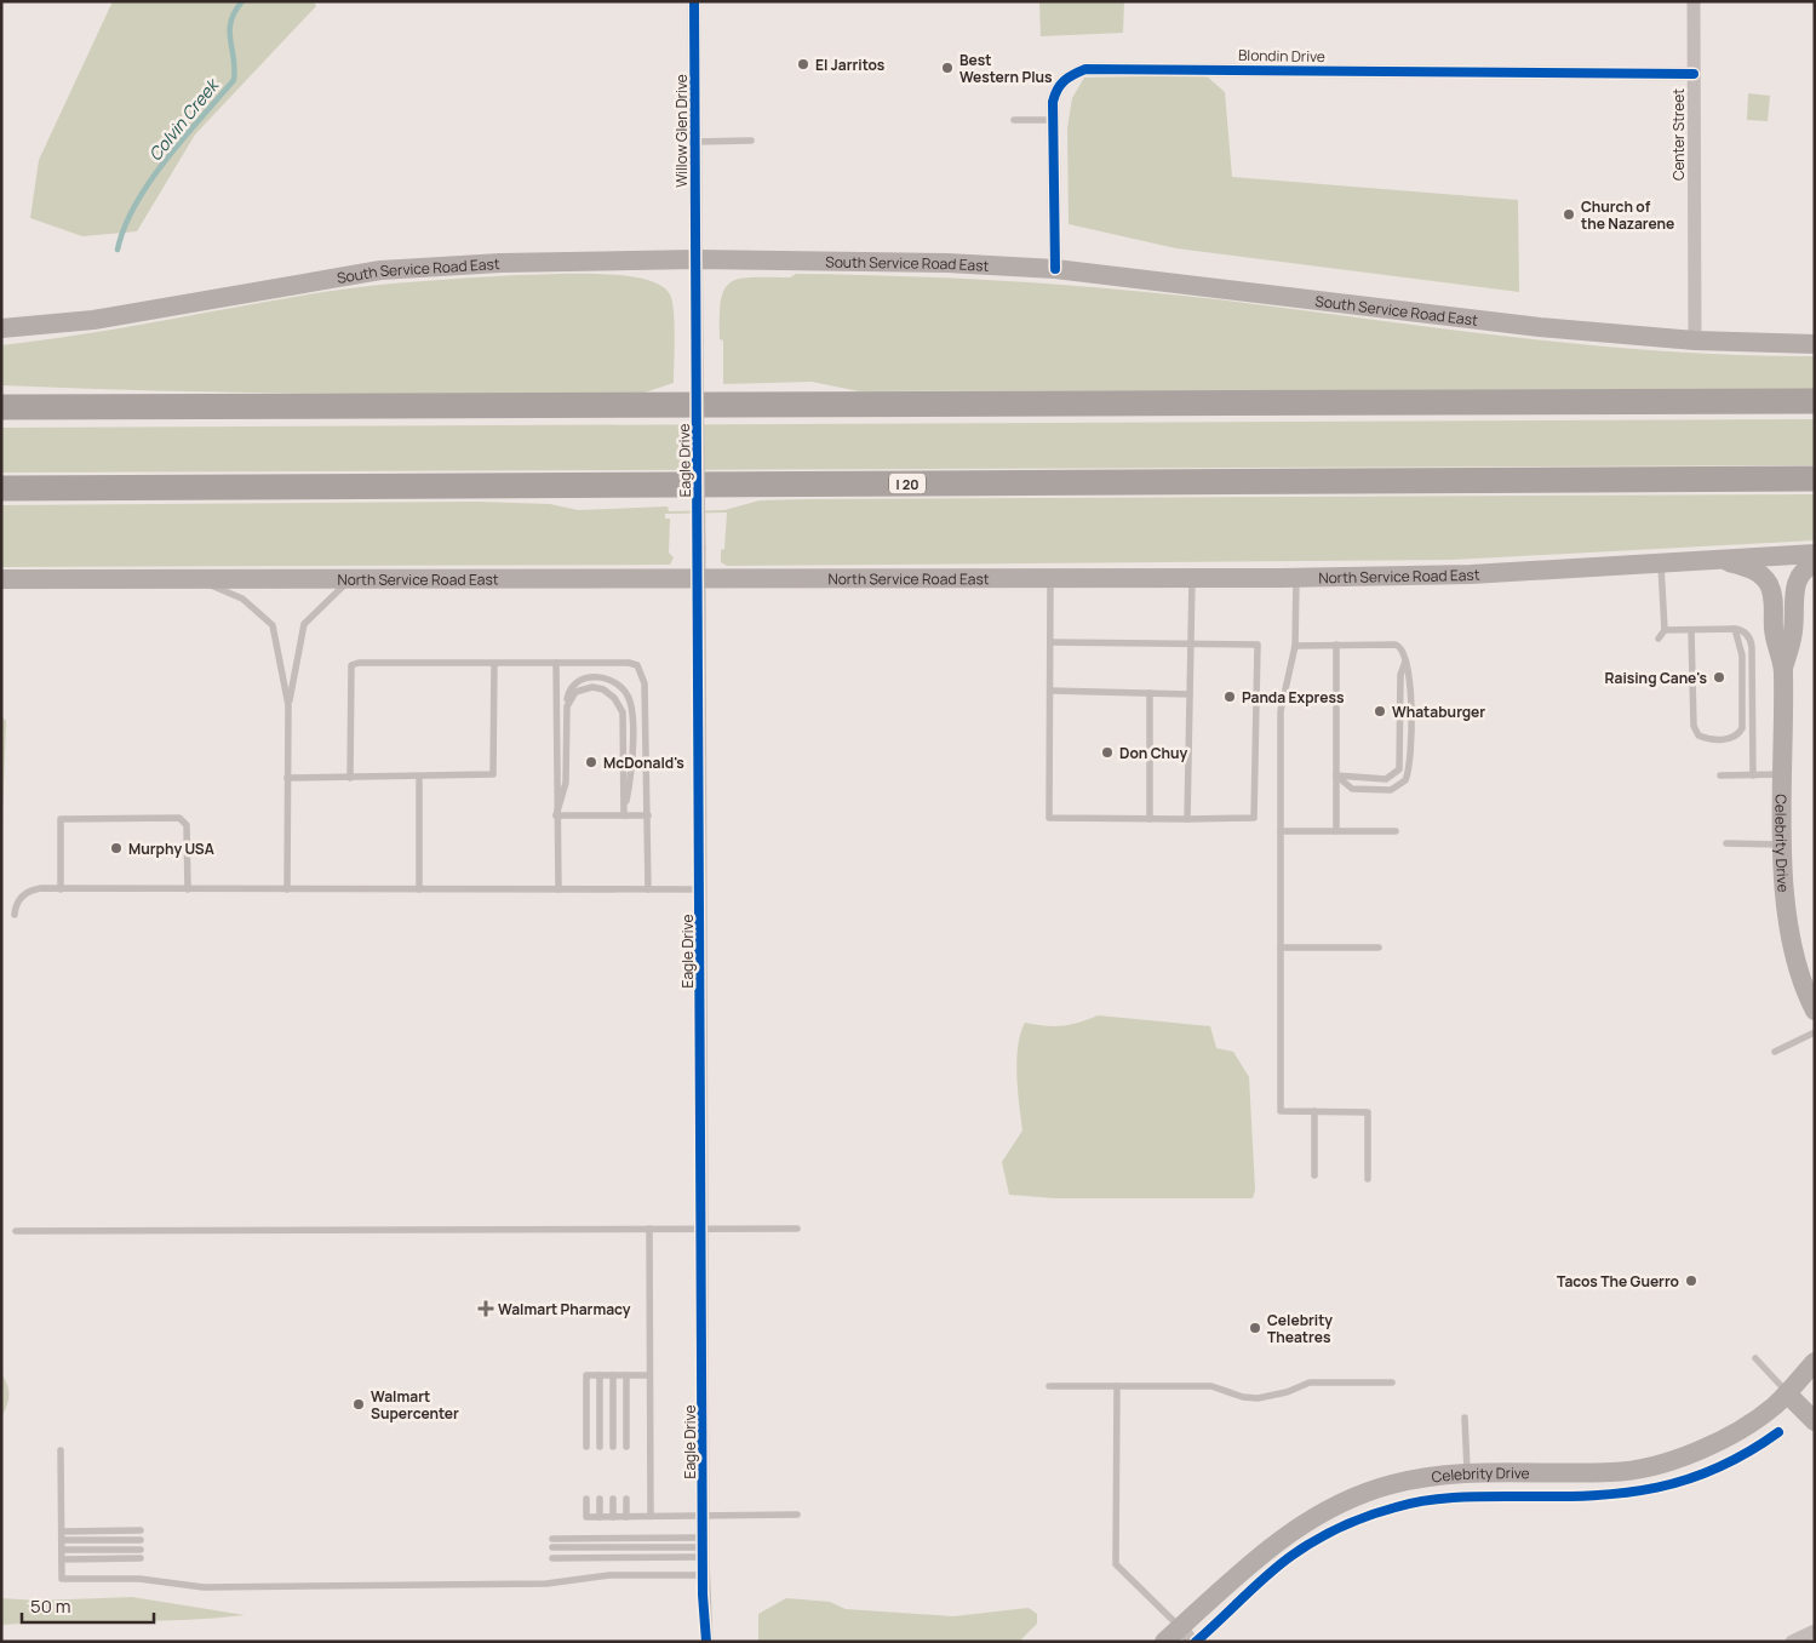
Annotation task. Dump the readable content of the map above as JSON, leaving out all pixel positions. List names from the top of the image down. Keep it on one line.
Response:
{"streets":{"highway":["I 20"],"main road":["South Service Road East","North Service Road East","Celebrity Drive"],"street":["Blondin Drive","Willow Glen Drive","Center Street","Eagle Drive"]},"crossings":[["Blondin Drive","Center Street"],["Blondin Drive","South Service Road East"],["Willow Glen Drive","South Service Road East"],["Willow Glen Drive","Eagle Drive"],["Center Street","South Service Road East"],["South Service Road East","Eagle Drive"],["Eagle Drive","North Service Road East"]],"water":["Colvin Creek"],"places":{"other":["El Jarritos","Best Western Plus","Church of the Nazarene","Raising Cane's","Panda Express","Whataburger","Don Chuy","McDonald's","Murphy USA","Tacos The Guerro","Celebrity Theatres","Walmart Supercenter"],"health":["Walmart Pharmacy"]},"scale_bar":"50 m"}
